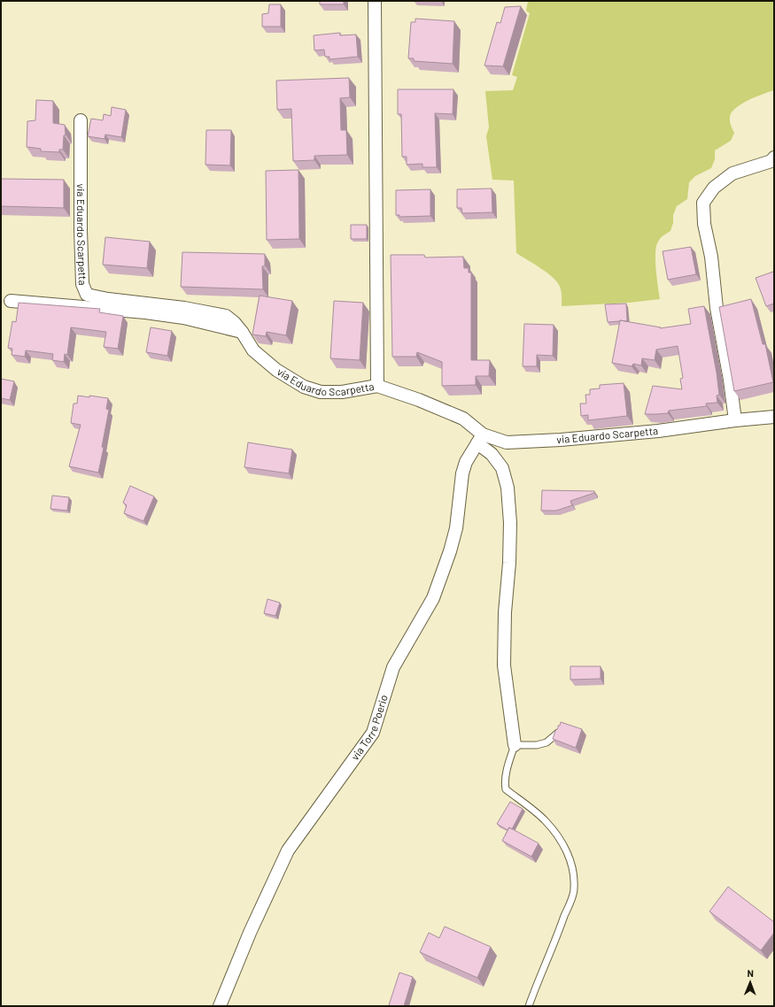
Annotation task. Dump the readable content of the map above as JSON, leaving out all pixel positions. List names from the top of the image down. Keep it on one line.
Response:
{"streets":{"street":["via Eduardo Scarpetta","via Torre Poerio"]},"crossings":[["via Eduardo Scarpetta","via Torre Poerio"]],"north":"top"}
